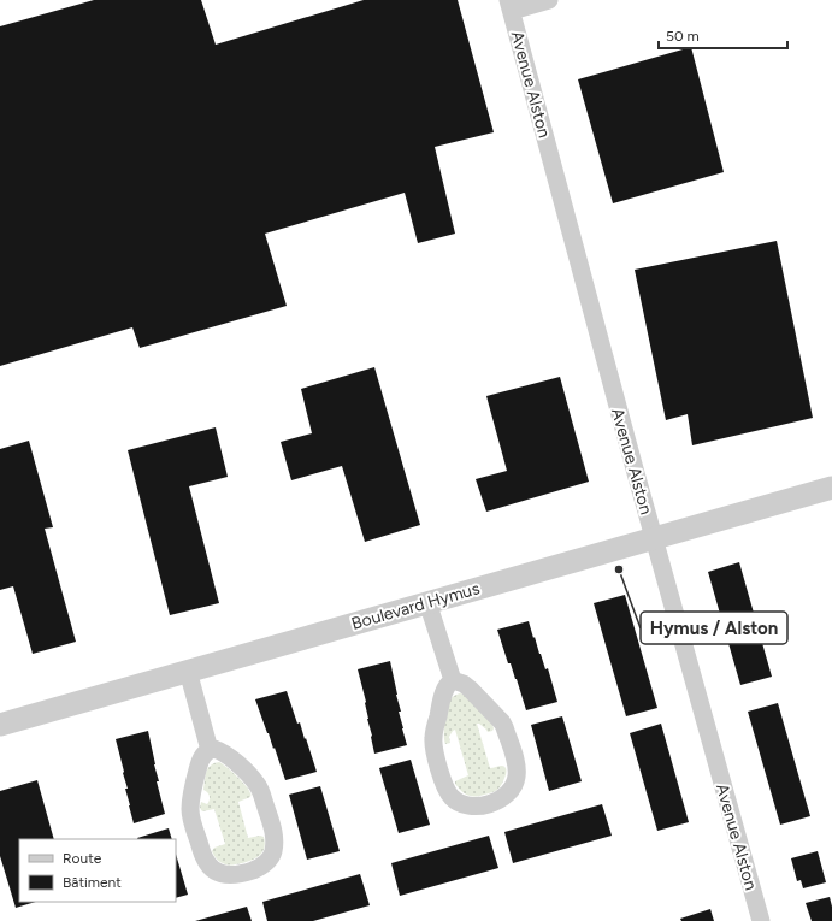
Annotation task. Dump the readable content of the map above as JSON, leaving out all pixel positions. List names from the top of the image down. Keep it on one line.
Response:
{"streets":{"street":["Avenue Alston","Boulevard Hymus"]},"crossings":[["Avenue Alston","Boulevard Hymus"]],"places":["Hymus / Alston"],"legend":["Route","Bâtiment"],"scale_bar":"50 m"}
